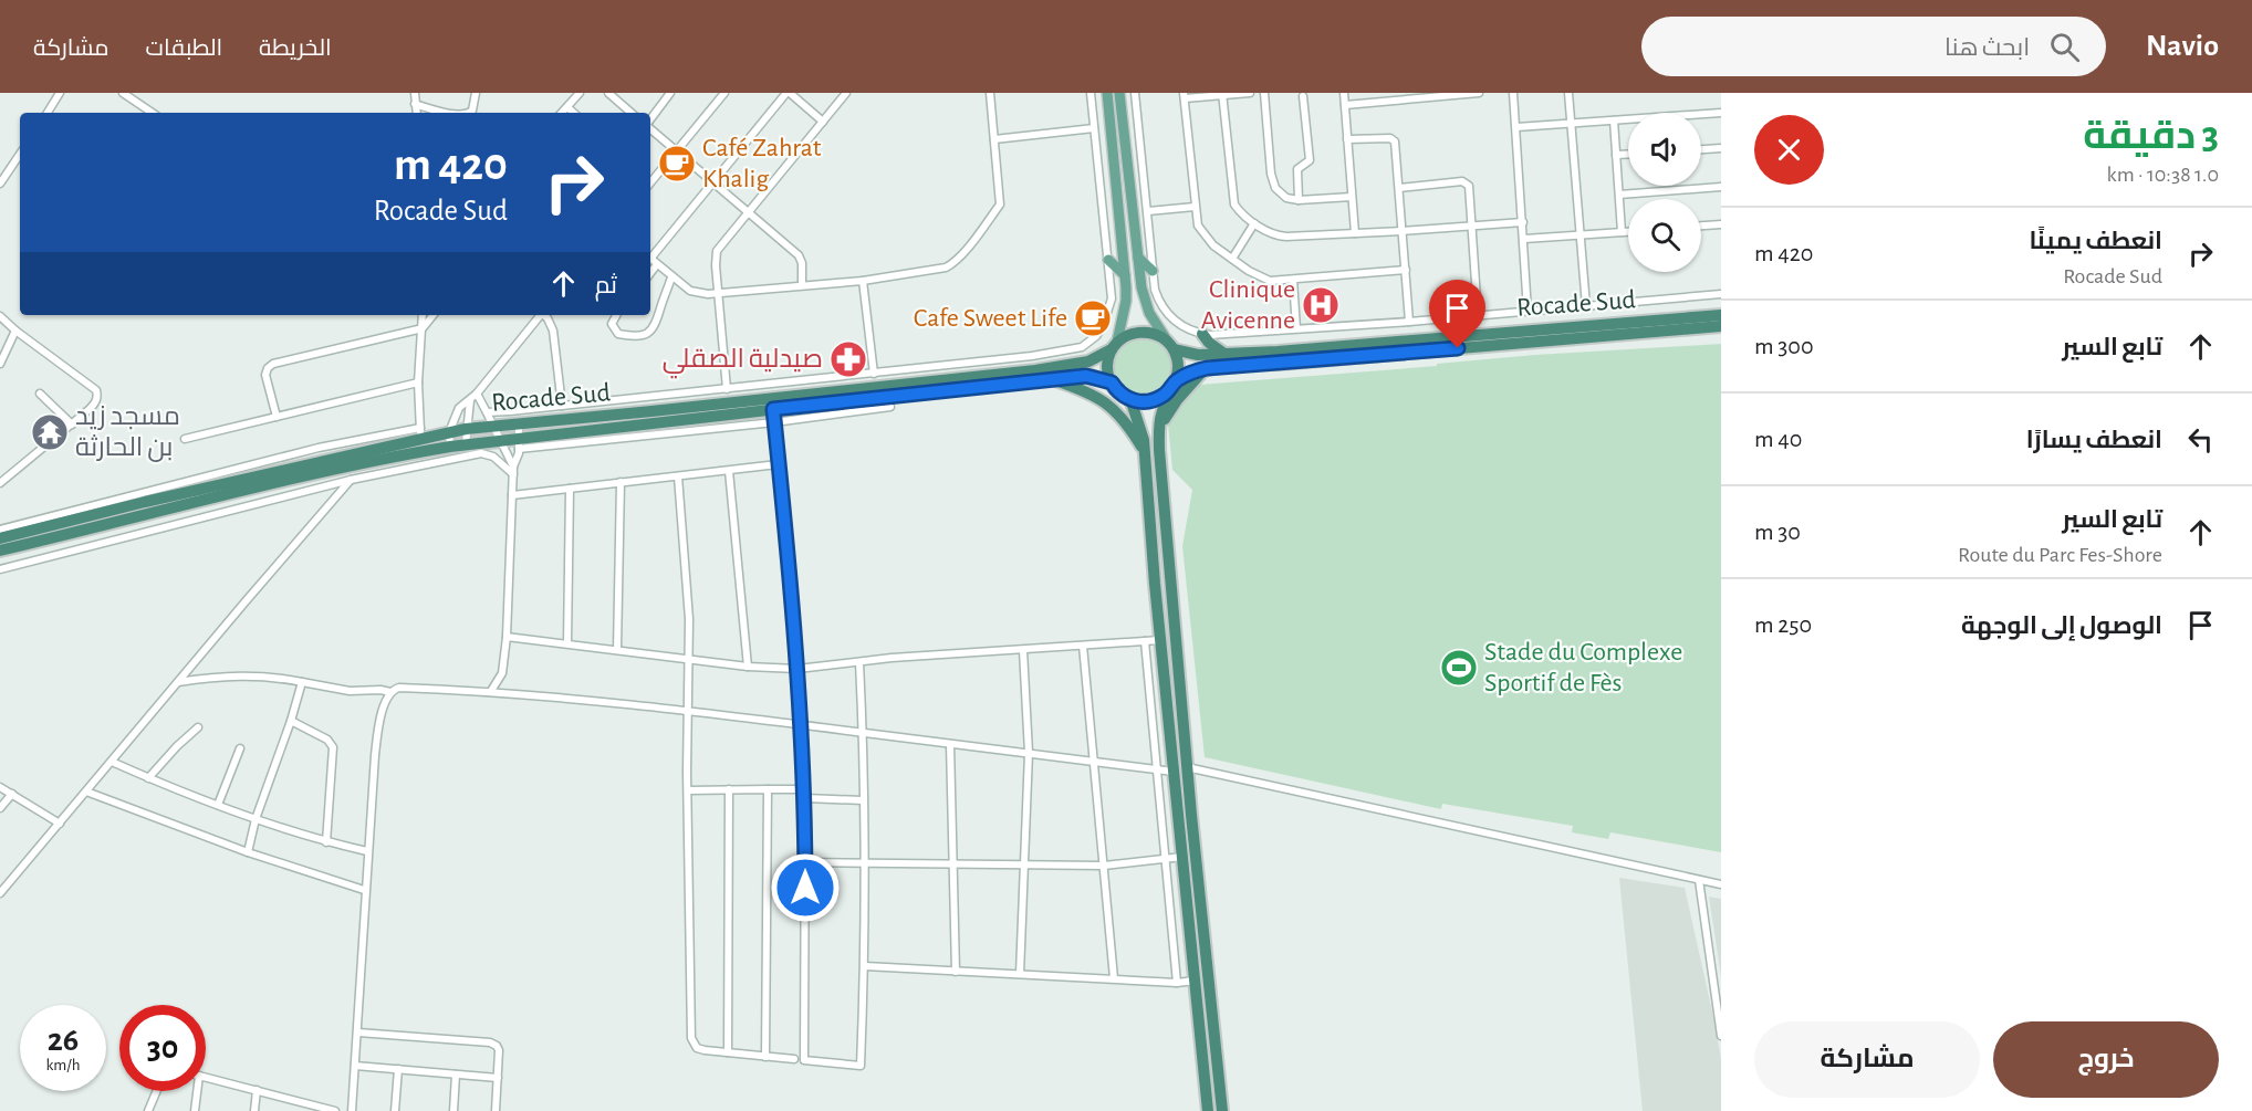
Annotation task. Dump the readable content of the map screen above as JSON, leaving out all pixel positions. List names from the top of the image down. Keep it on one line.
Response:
{"streets":{"highway":["Rocade Sud"]},"places":{"cafe":["Café Zahrat Khalig","Cafe Sweet Life"],"hospital":["Clinique Avicenne"],"pharmacy":["صيدلية الصقلي"],"temple":["مسجد زيد بن الحارثة"],"sports":["Stade du Complexe Sportif de Fès"]},"page":{"header":"Navio","search":"ابحث هنا","nav":["الخريطة","الطبقات","مشاركة"],"heading":["3 دقيقة","1.0 km · 10:38"],"turn":["420 m","Rocade Sud"],"list":[{"name":"انعطف يمينًا","note":"Rocade Sud","value":"420 m"},{"name":"تابع السير","value":"300 m"},{"name":"انعطف يسارًا","value":"40 m"},{"name":"تابع السير","note":"Route du Parc Fes-Shore","value":"30 m"},{"name":"الوصول إلى الوجهة","value":"250 m"}],"then":"ثم","speed":"26 km/h","limit":"30","buttons":["خروج","مشاركة"]}}
